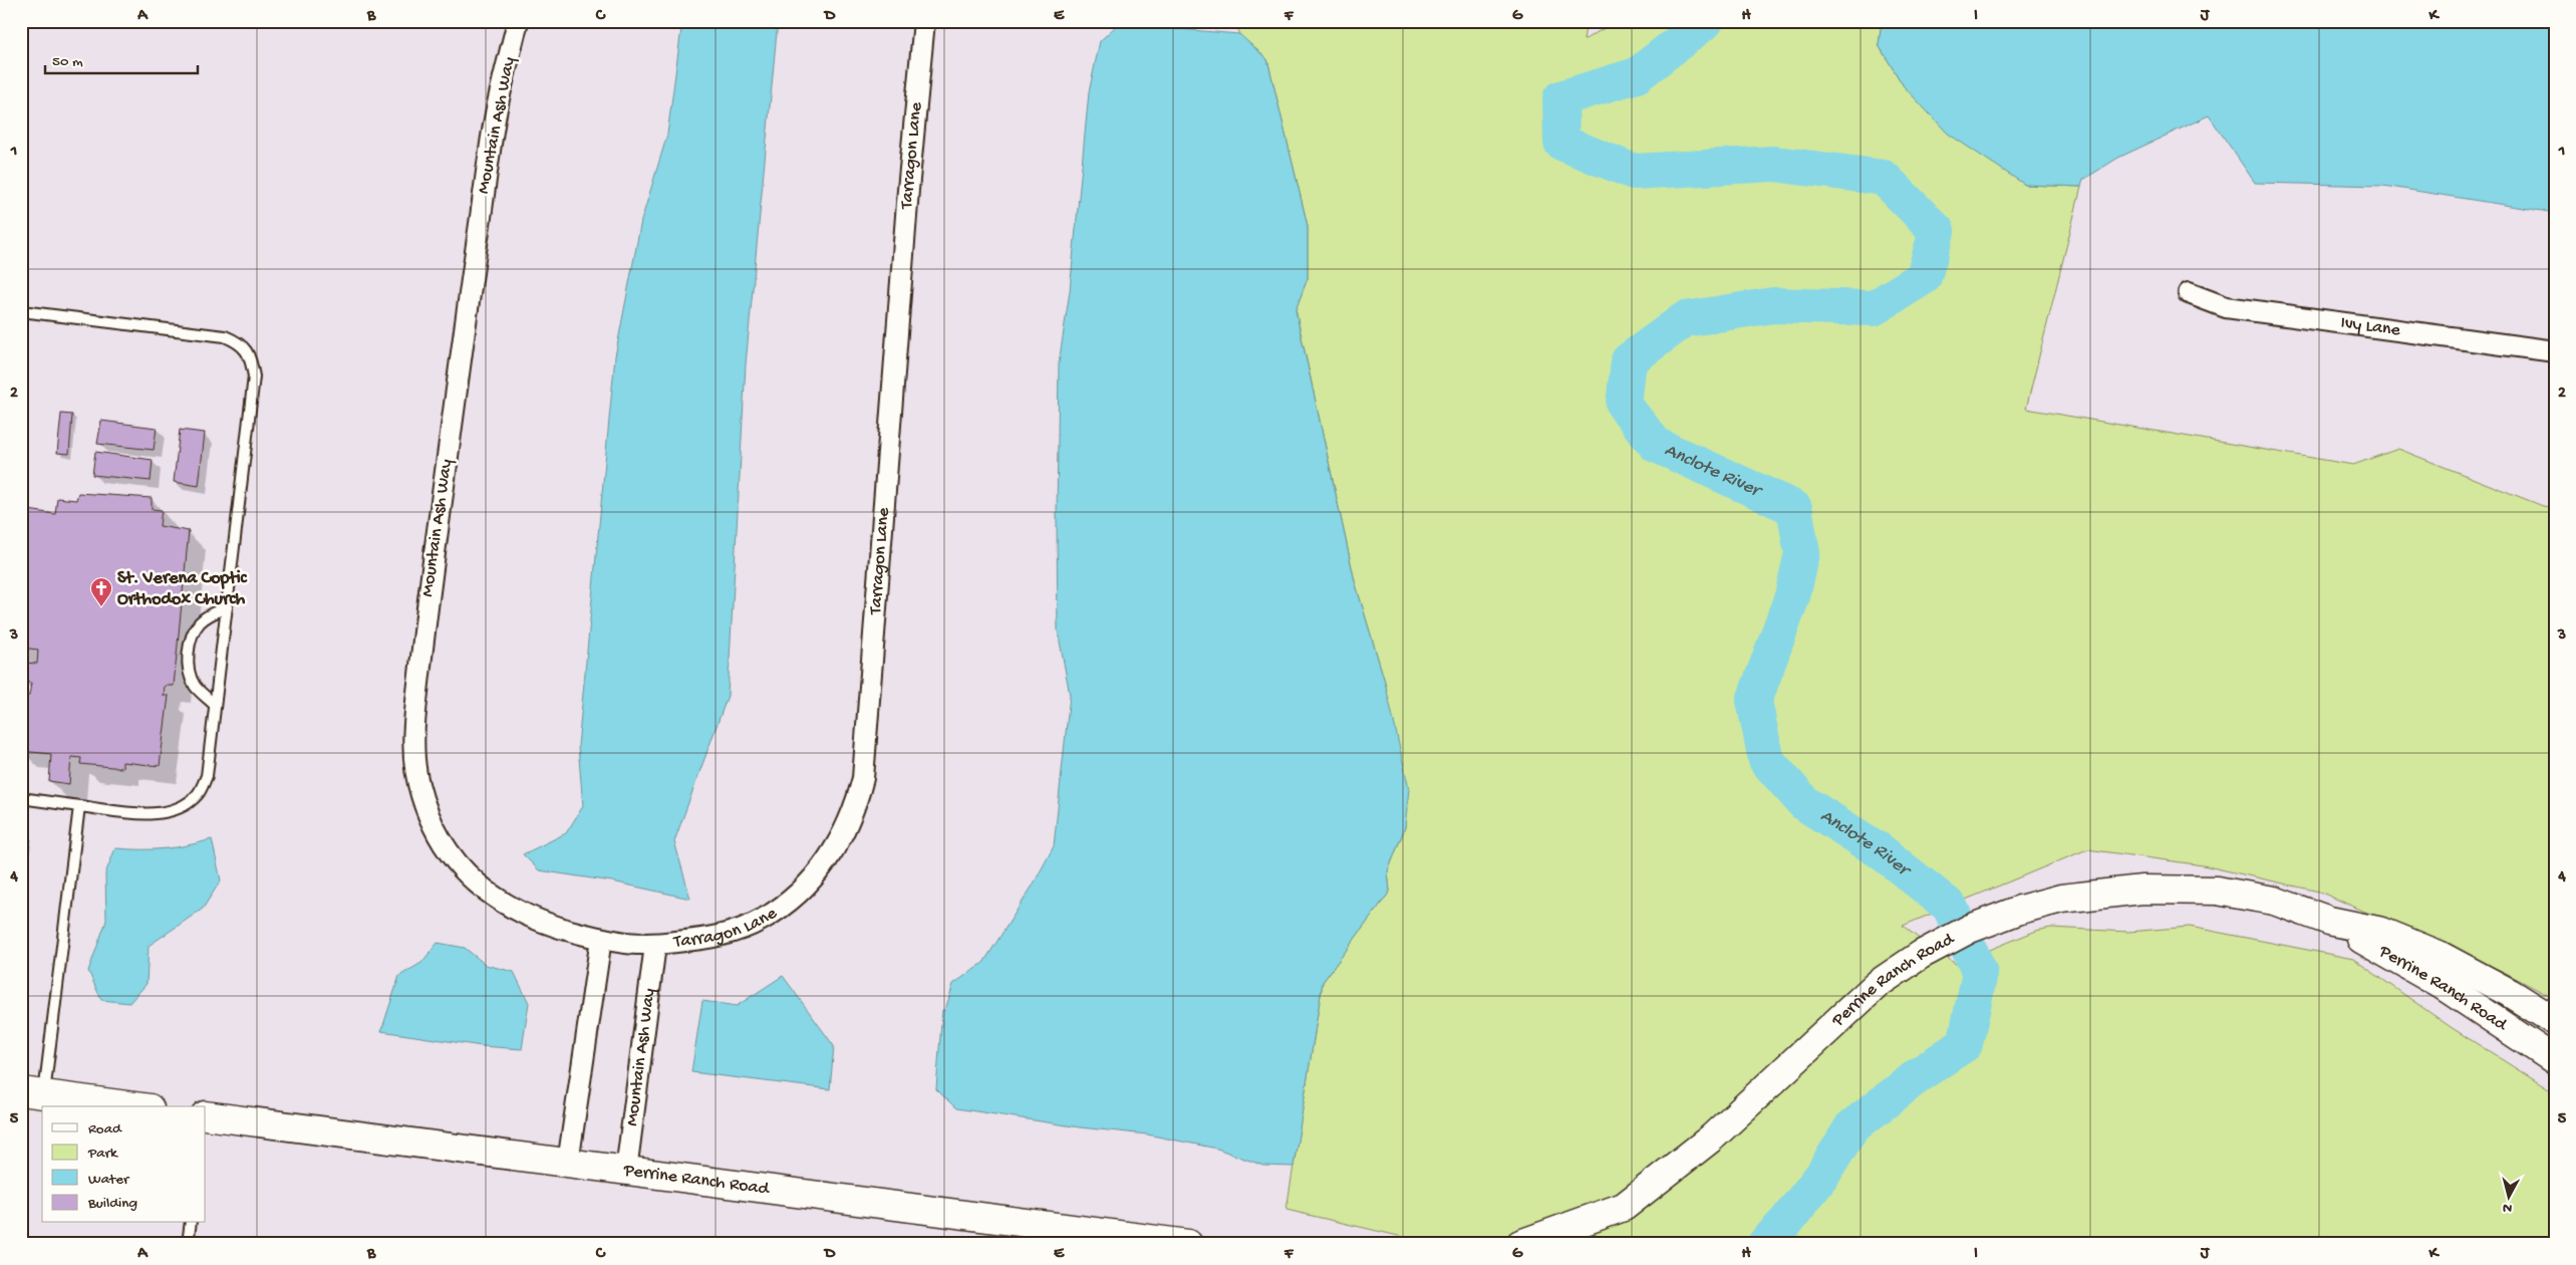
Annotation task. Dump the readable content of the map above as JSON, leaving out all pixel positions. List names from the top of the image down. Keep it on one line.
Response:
{"streets":{"street":["Mountain Ash Way","Tarragon Lane","Ivy Lane","Perrine Ranch Road"]},"crossings":[["Mountain Ash Way","Tarragon Lane"],["Mountain Ash Way","Perrine Ranch Road"]],"water":["Anclote River"],"places":{"church":["St. Verena Coptic Orthodox Church"]},"legend":["Road","Park","Water","Building"],"scale_bar":"50 m","north":"bottom","grid":{"columns":["A","B","C","D","E","F","G","H","I","J","K"],"rows":["1","2","3","4","5"]}}
